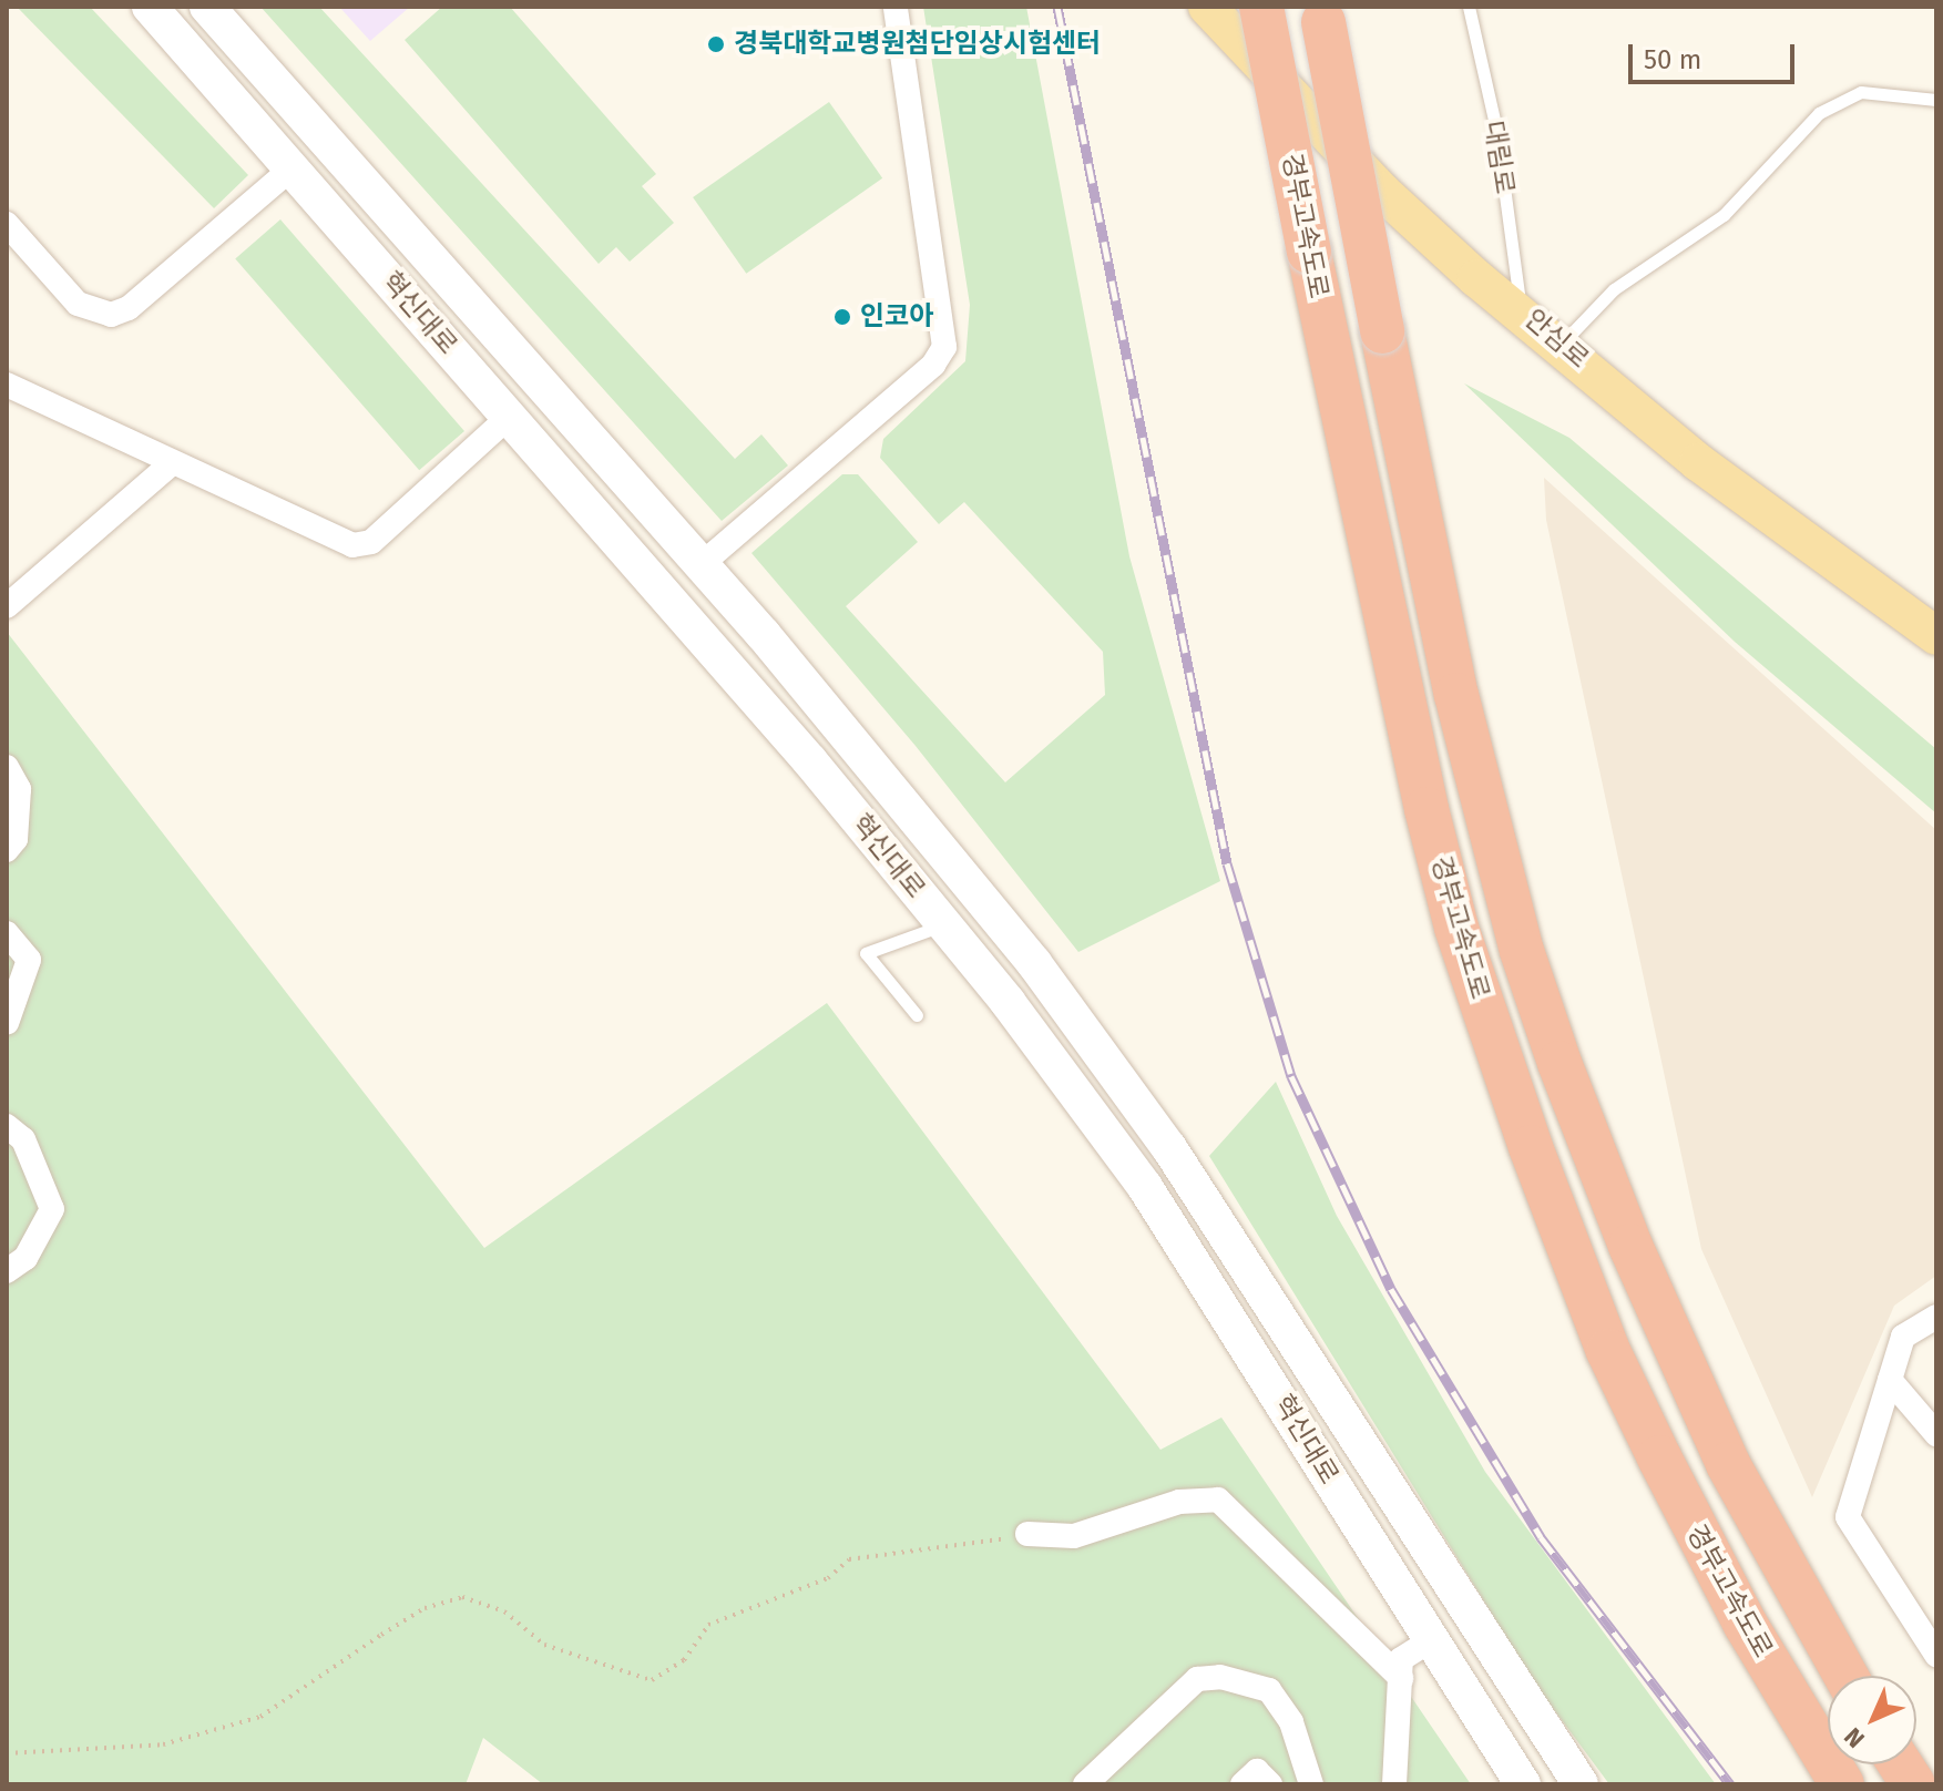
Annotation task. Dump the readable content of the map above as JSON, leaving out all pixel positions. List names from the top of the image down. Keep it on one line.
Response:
{"streets":{"highway":["경부고속도로"],"main road":["혁신대로","안심로"],"lane":["대림로"]},"crossings":[["대림로","안심로"]],"places":["경북대학교병원첨단임상시험센터","인코아"],"scale_bar":"50 m","north":"bottom left"}
